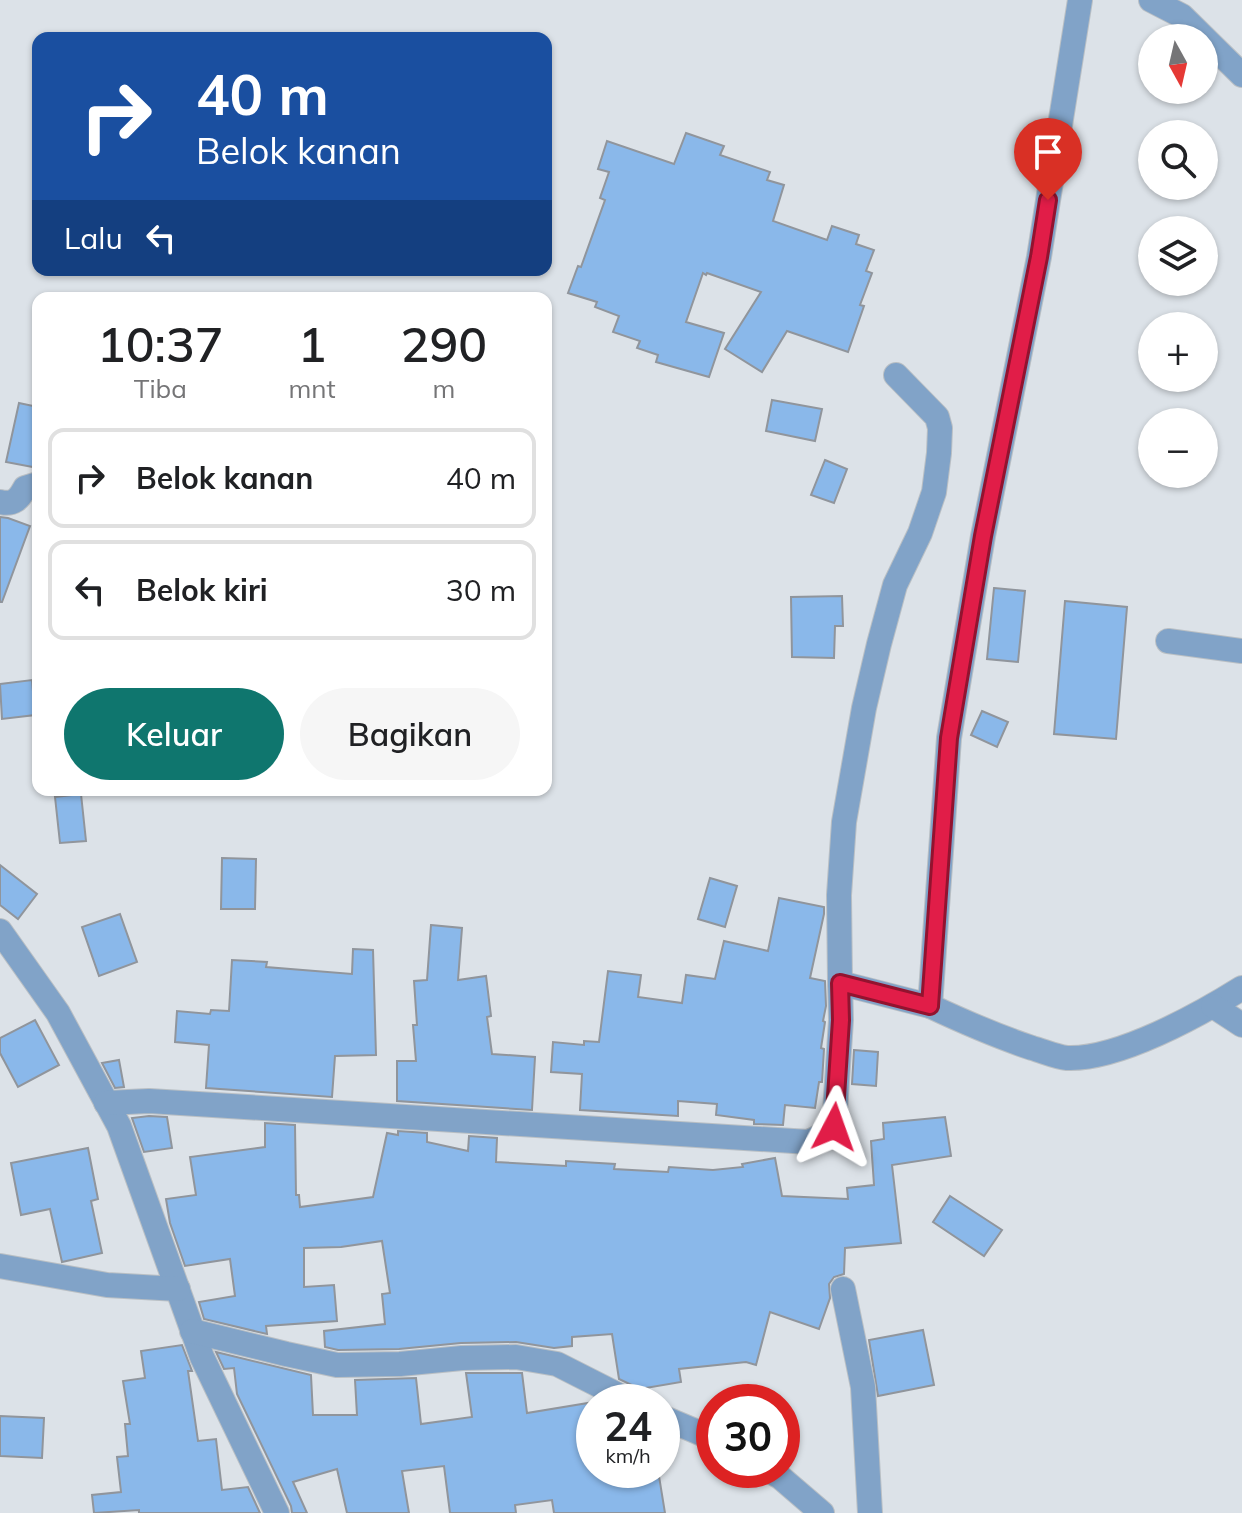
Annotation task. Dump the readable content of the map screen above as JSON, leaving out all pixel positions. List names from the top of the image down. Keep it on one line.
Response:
{"north":"bottom","page":{"map_buttons":["+","−"],"turn":["40 m","Belok kanan"],"then":"Lalu","eta":["10:37","Tiba","1","mnt","290","m"],"list":[{"name":"Belok kanan","value":"40 m"},{"name":"Belok kiri","value":"30 m"}],"buttons":["Keluar","Bagikan"],"speed":"24 km/h","limit":"30"}}
